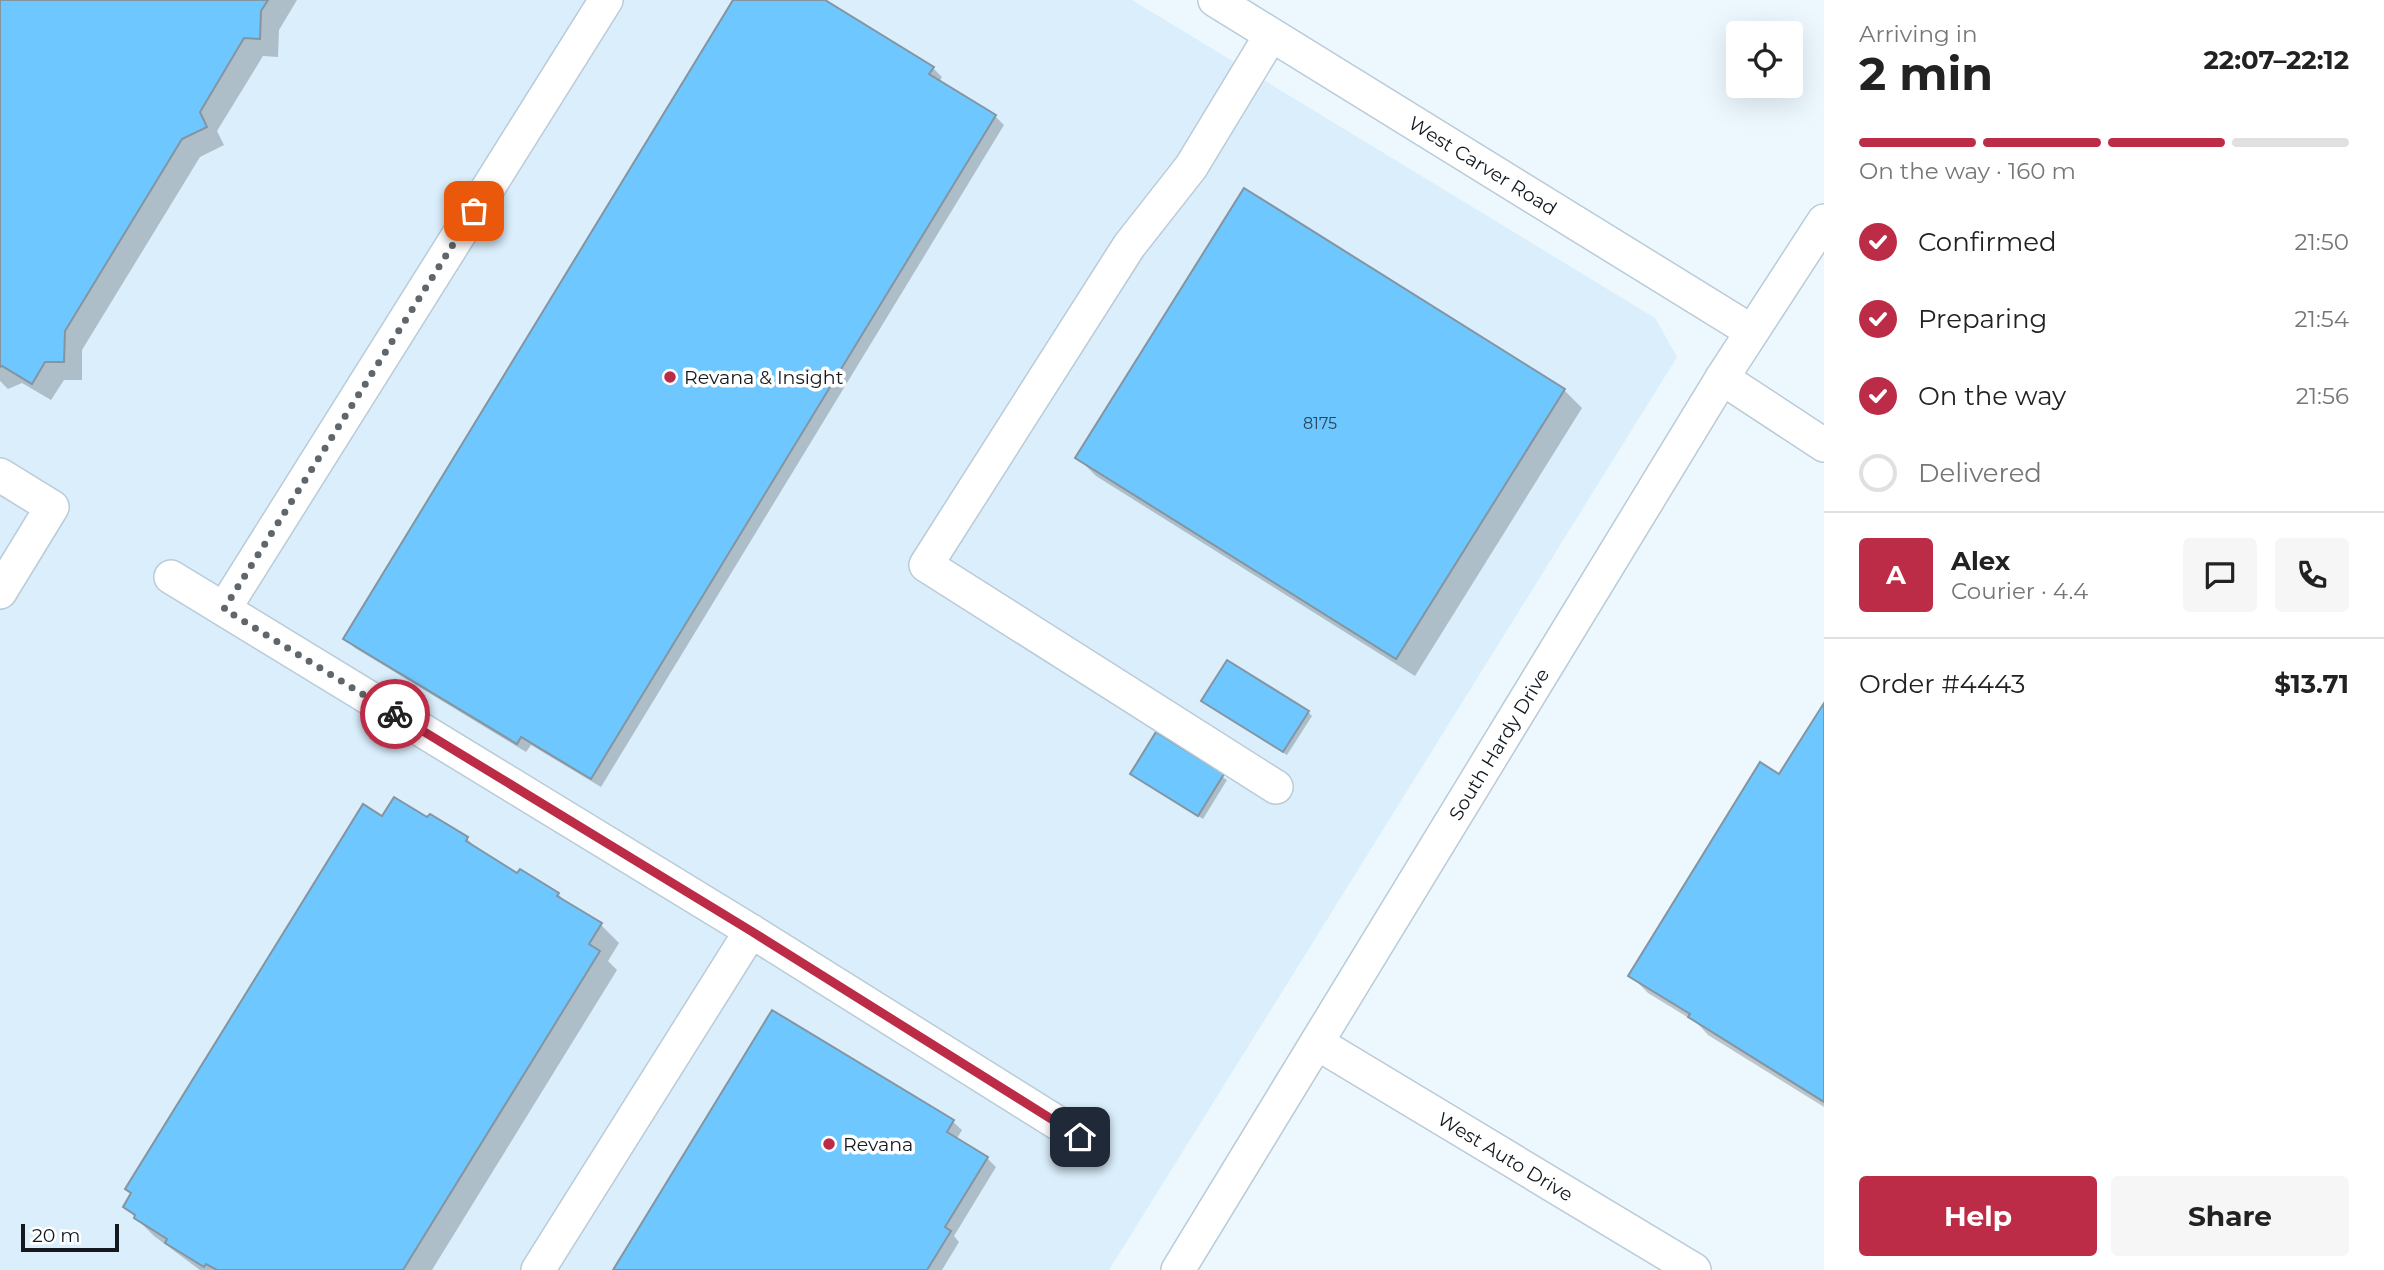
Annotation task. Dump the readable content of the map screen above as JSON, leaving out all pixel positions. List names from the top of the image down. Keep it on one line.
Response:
{"streets":{"street":["West Carver Road","South Hardy Drive","West Auto Drive"]},"crossings":[["West Carver Road","South Hardy Drive"],["South Hardy Drive","West Auto Drive"]],"places":["Revana & Insight","Revana"],"house_numbers":["8175"],"scale_bar":"20 m","page":{"heading":["2 min","Arriving in","22:07–22:12"],"panel":["Alex","Courier · 4.4","Order #4443","$13.71"],"bar":"On the way · 160 m","list":[["Confirmed","21:50"],["Preparing","21:54"],["On the way","21:56"],"Delivered"],"round":"A","buttons":["Help","Share"],"scale":"20 m"}}
